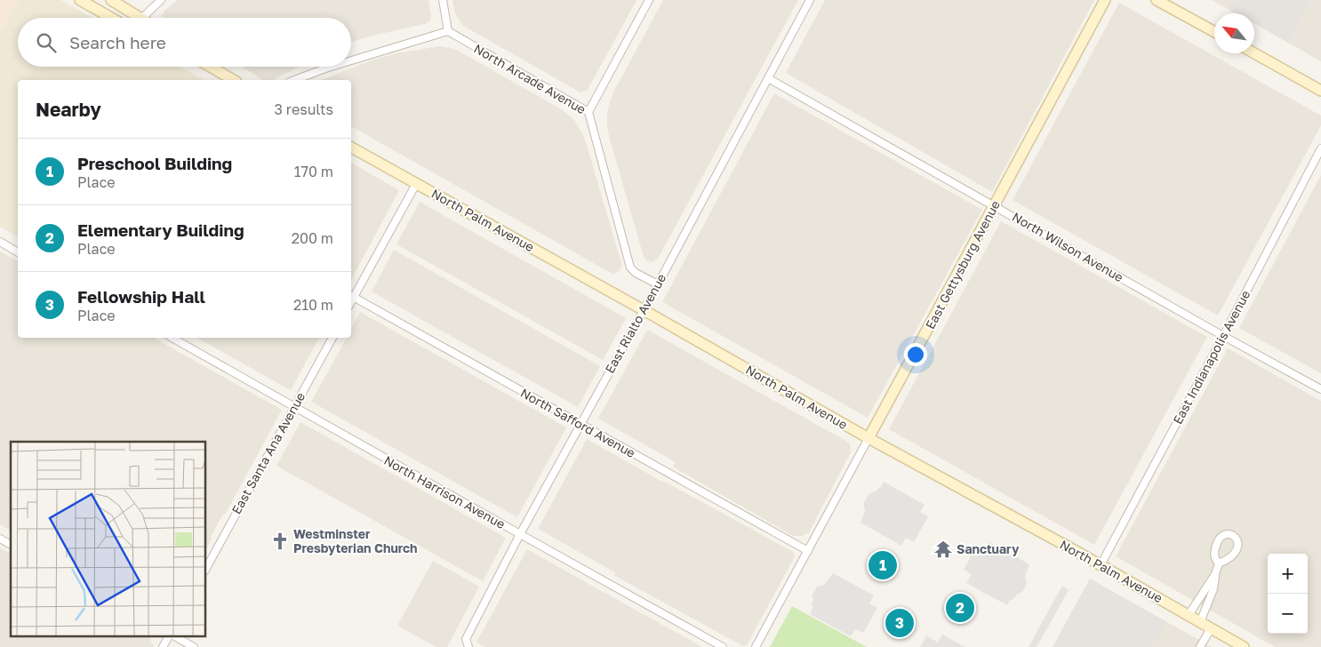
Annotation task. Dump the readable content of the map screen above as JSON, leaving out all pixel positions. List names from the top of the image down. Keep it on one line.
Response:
{"streets":{"main road":["North Palm Avenue","East Gettysburg Avenue"],"street":["North Arcade Avenue","North Wilson Avenue","East Rialto Avenue","East Indianapolis Avenue","North Safford Avenue","East Santa Ana Avenue","North Harrison Avenue"]},"crossings":[["North Arcade Avenue","East Rialto Avenue"],["North Palm Avenue","East Gettysburg Avenue"],["North Palm Avenue","East Rialto Avenue"],["North Palm Avenue","East Indianapolis Avenue"],["North Wilson Avenue","East Gettysburg Avenue"],["North Wilson Avenue","East Rialto Avenue"],["North Wilson Avenue","East Indianapolis Avenue"],["East Gettysburg Avenue","North Safford Avenue"],["East Rialto Avenue","North Safford Avenue"],["East Rialto Avenue","North Harrison Avenue"],["East Santa Ana Avenue","North Harrison Avenue"]],"places":{"church":["Westminster Presbyterian Church"],"temple":["Sanctuary"]},"north":"top left","page":{"search":"Search here","heading":["Nearby","3 results"],"list":[{"mark":"1","name":"Preschool Building","note":"Place","value":"170 m"},{"mark":"2","name":"Elementary Building","note":"Place","value":"200 m"},{"mark":"3","name":"Fellowship Hall","note":"Place","value":"210 m"}],"pins":["1","2","3"],"map_buttons":["+","−"]}}
